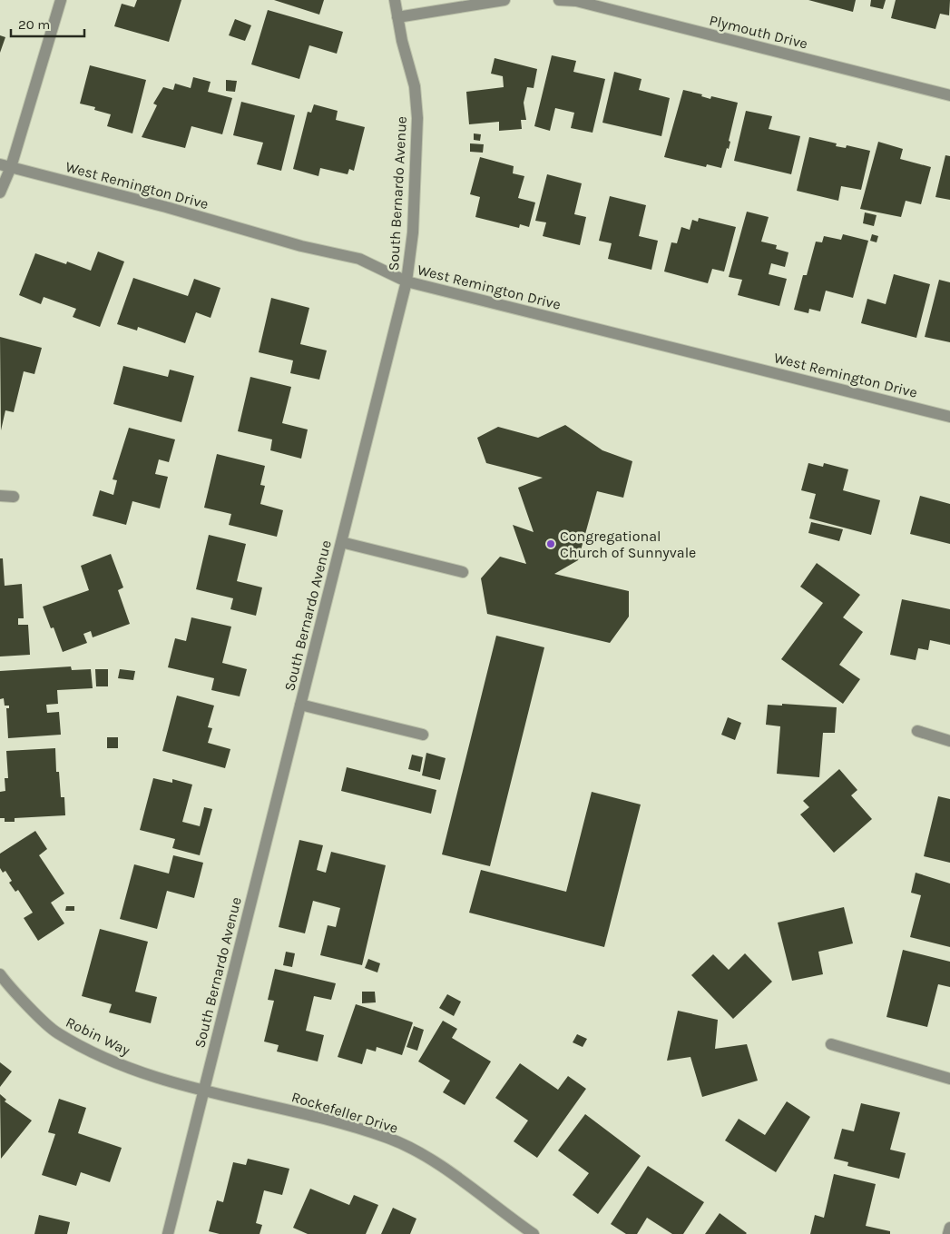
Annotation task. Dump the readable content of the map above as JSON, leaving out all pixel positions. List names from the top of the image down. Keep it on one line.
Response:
{"streets":{"street":["Plymouth Drive","West Remington Drive","South Bernardo Avenue","Robin Way","Rockefeller Drive"]},"crossings":[["West Remington Drive","South Bernardo Avenue"],["South Bernardo Avenue","Robin Way"],["South Bernardo Avenue","Rockefeller Drive"],["Robin Way","Rockefeller Drive"]],"places":["Congregational Church of Sunnyvale"],"scale_bar":"20 m"}
